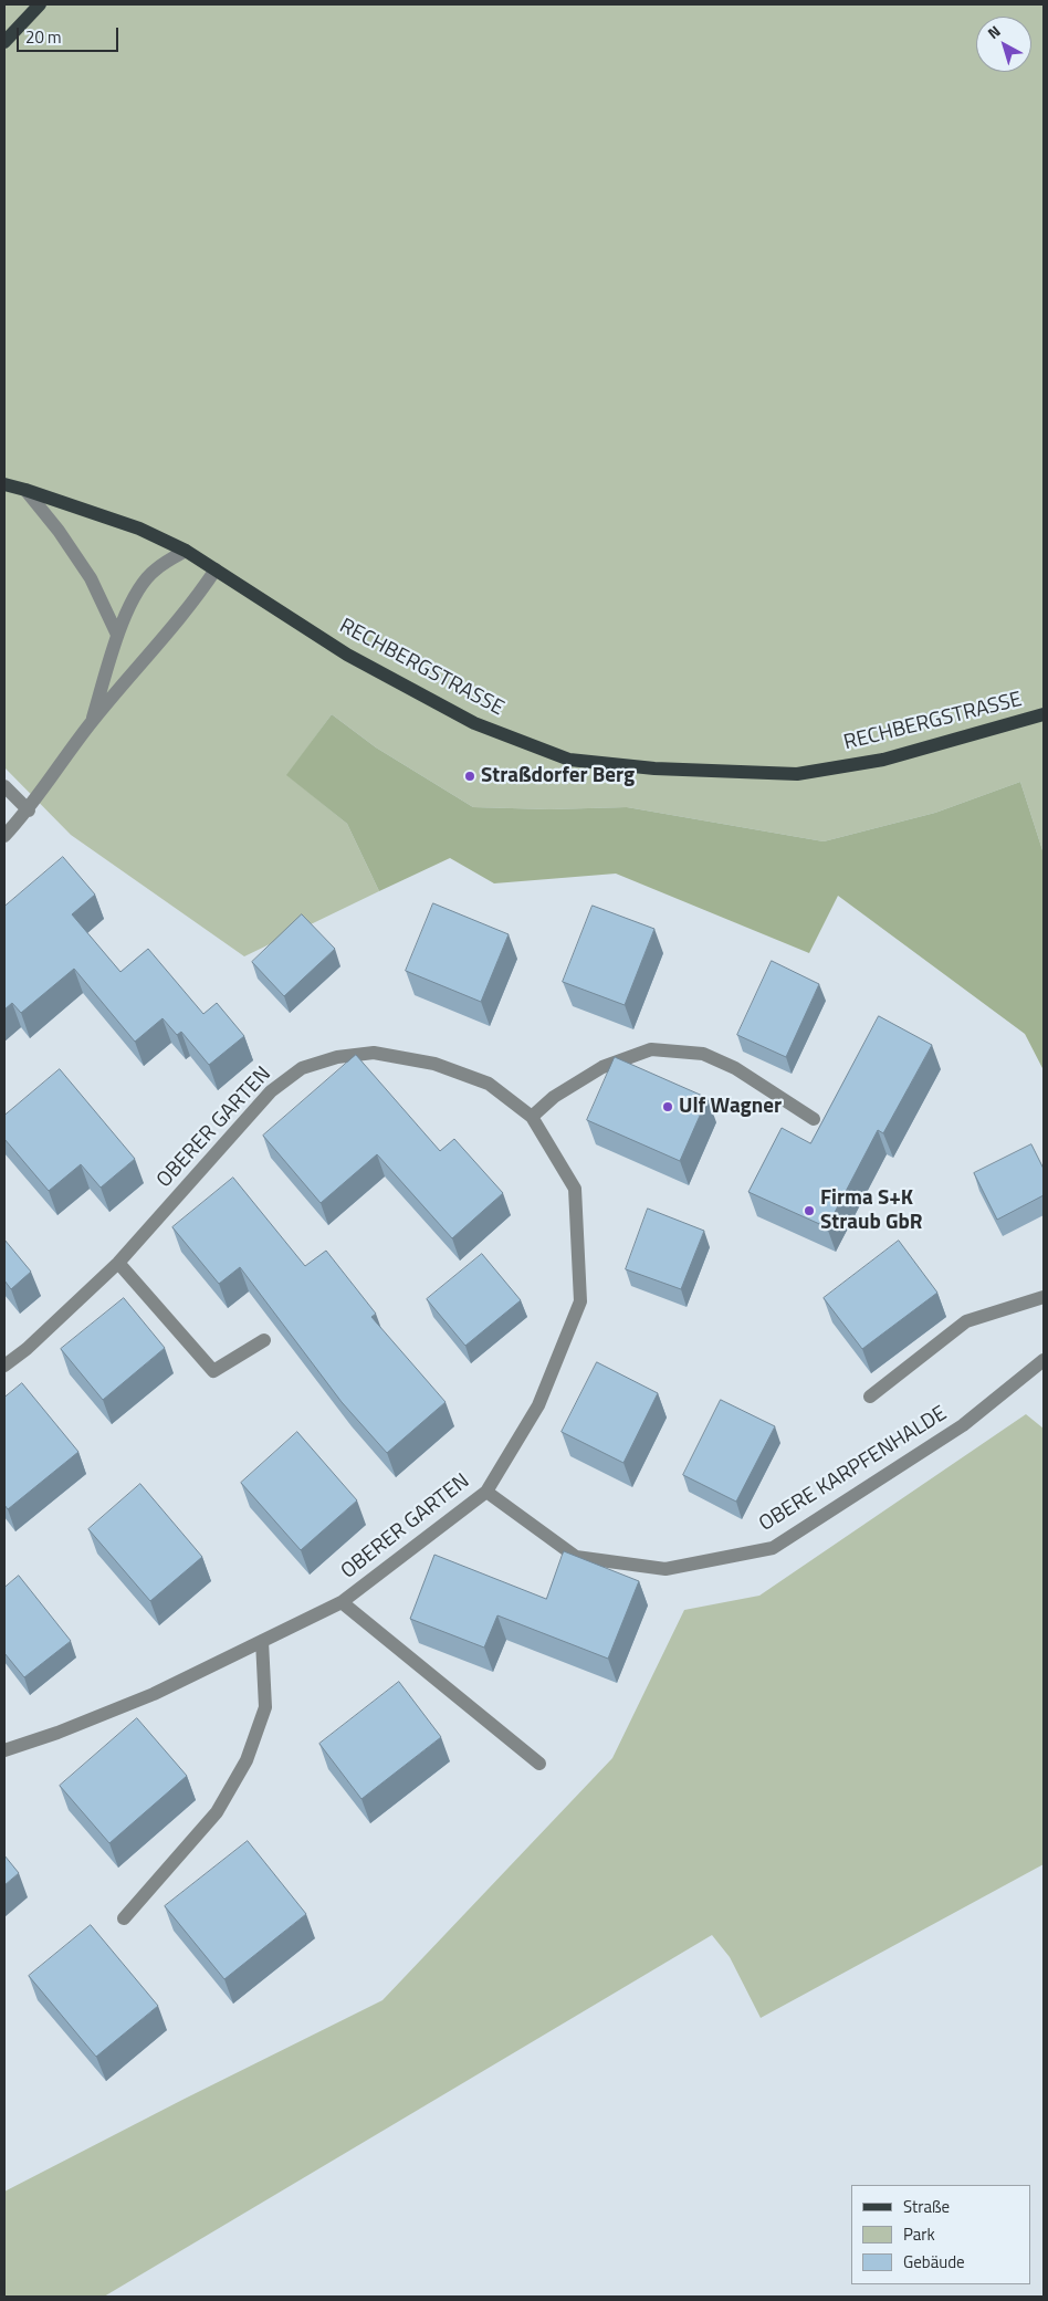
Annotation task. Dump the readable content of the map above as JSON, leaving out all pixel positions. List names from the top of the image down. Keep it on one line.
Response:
{"streets":{"main road":["RECHBERGSTRASSE"],"street":["OBERER GARTEN","OBERE KARPFENHALDE"]},"crossings":[["OBERER GARTEN","OBERE KARPFENHALDE"]],"places":["Straßdorfer Berg","Ulf Wagner","Firma S+K Straub GbR"],"legend":["Straße","Park","Gebäude"],"scale_bar":"20 m","north":"top left"}
